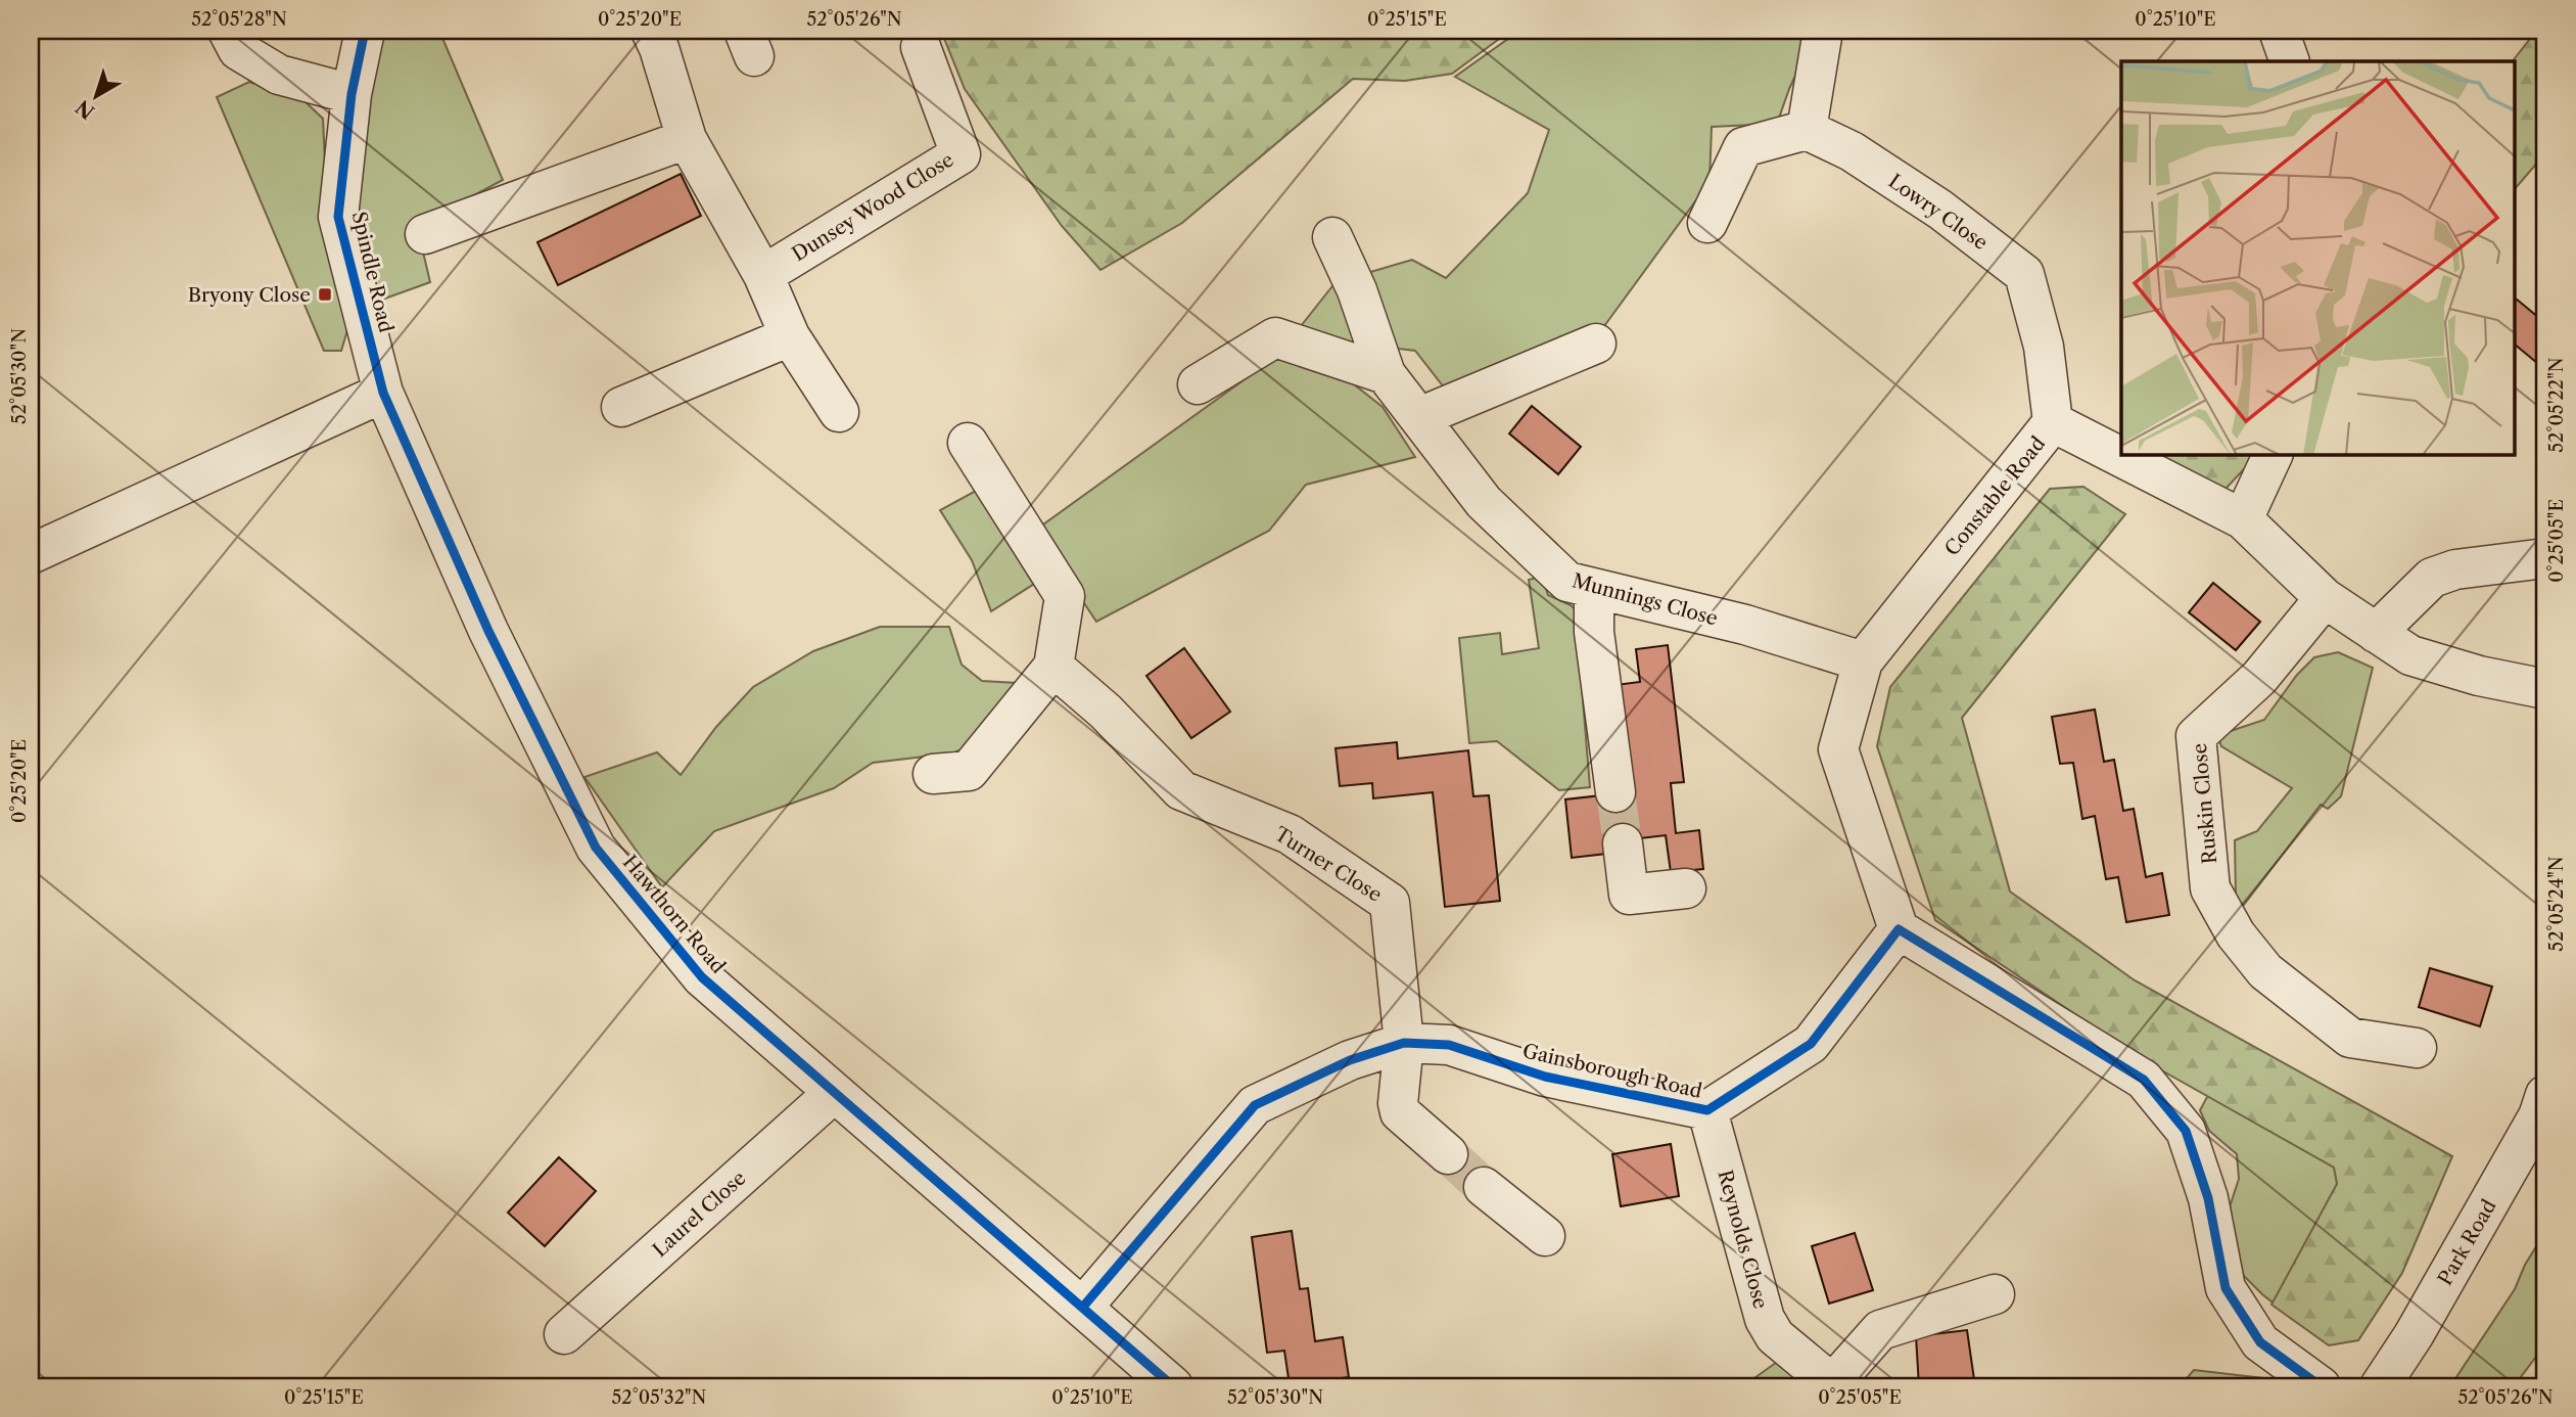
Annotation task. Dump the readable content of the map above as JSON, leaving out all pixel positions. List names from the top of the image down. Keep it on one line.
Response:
{"streets":{"street":["Dunsey Wood Close","Lowry Close","Spindle Road","Constable Road","Munnings Close","Ruskin Close","Turner Close","Hawthorn Road","Gainsborough Road","Laurel Close","Reynolds Close","Park Road"]},"crossings":[["Lowry Close","Constable Road"],["Spindle Road","Hawthorn Road"],["Constable Road","Munnings Close"],["Constable Road","Ruskin Close"],["Constable Road","Gainsborough Road"],["Turner Close","Gainsborough Road"],["Hawthorn Road","Gainsborough Road"],["Hawthorn Road","Laurel Close"],["Gainsborough Road","Reynolds Close"]],"places":{"transit":["Bryony Close"]},"north":"bottom left","coordinates":["52°05'28\"N","0°25'20\"E","52°05'26\"N","0°25'15\"E","0°25'10\"E","52°05'30\"N","52°05'22\"N","0°25'05\"E","52°05'24\"N","52°05'32\"N"]}
